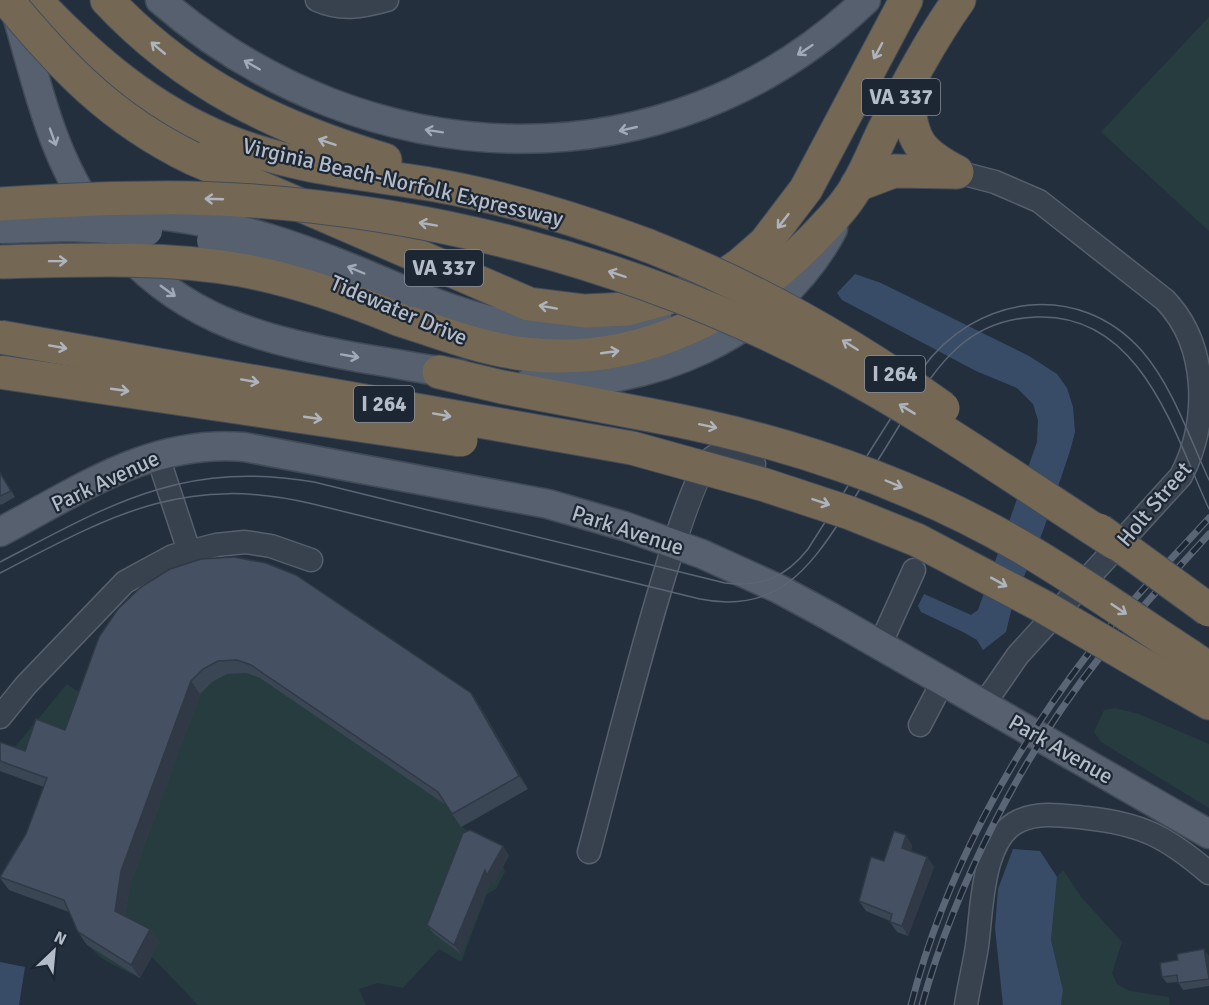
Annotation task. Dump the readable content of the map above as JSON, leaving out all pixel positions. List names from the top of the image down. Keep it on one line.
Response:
{"streets":{"highway":["VA 337","Virginia Beach-Norfolk Expressway","Tidewater Drive","I 264"],"main road":["Park Avenue"],"street":["Holt Street"]},"crossings":[["VA 337","Tidewater Drive"],["Park Avenue","Holt Street"]],"north":"top right"}
